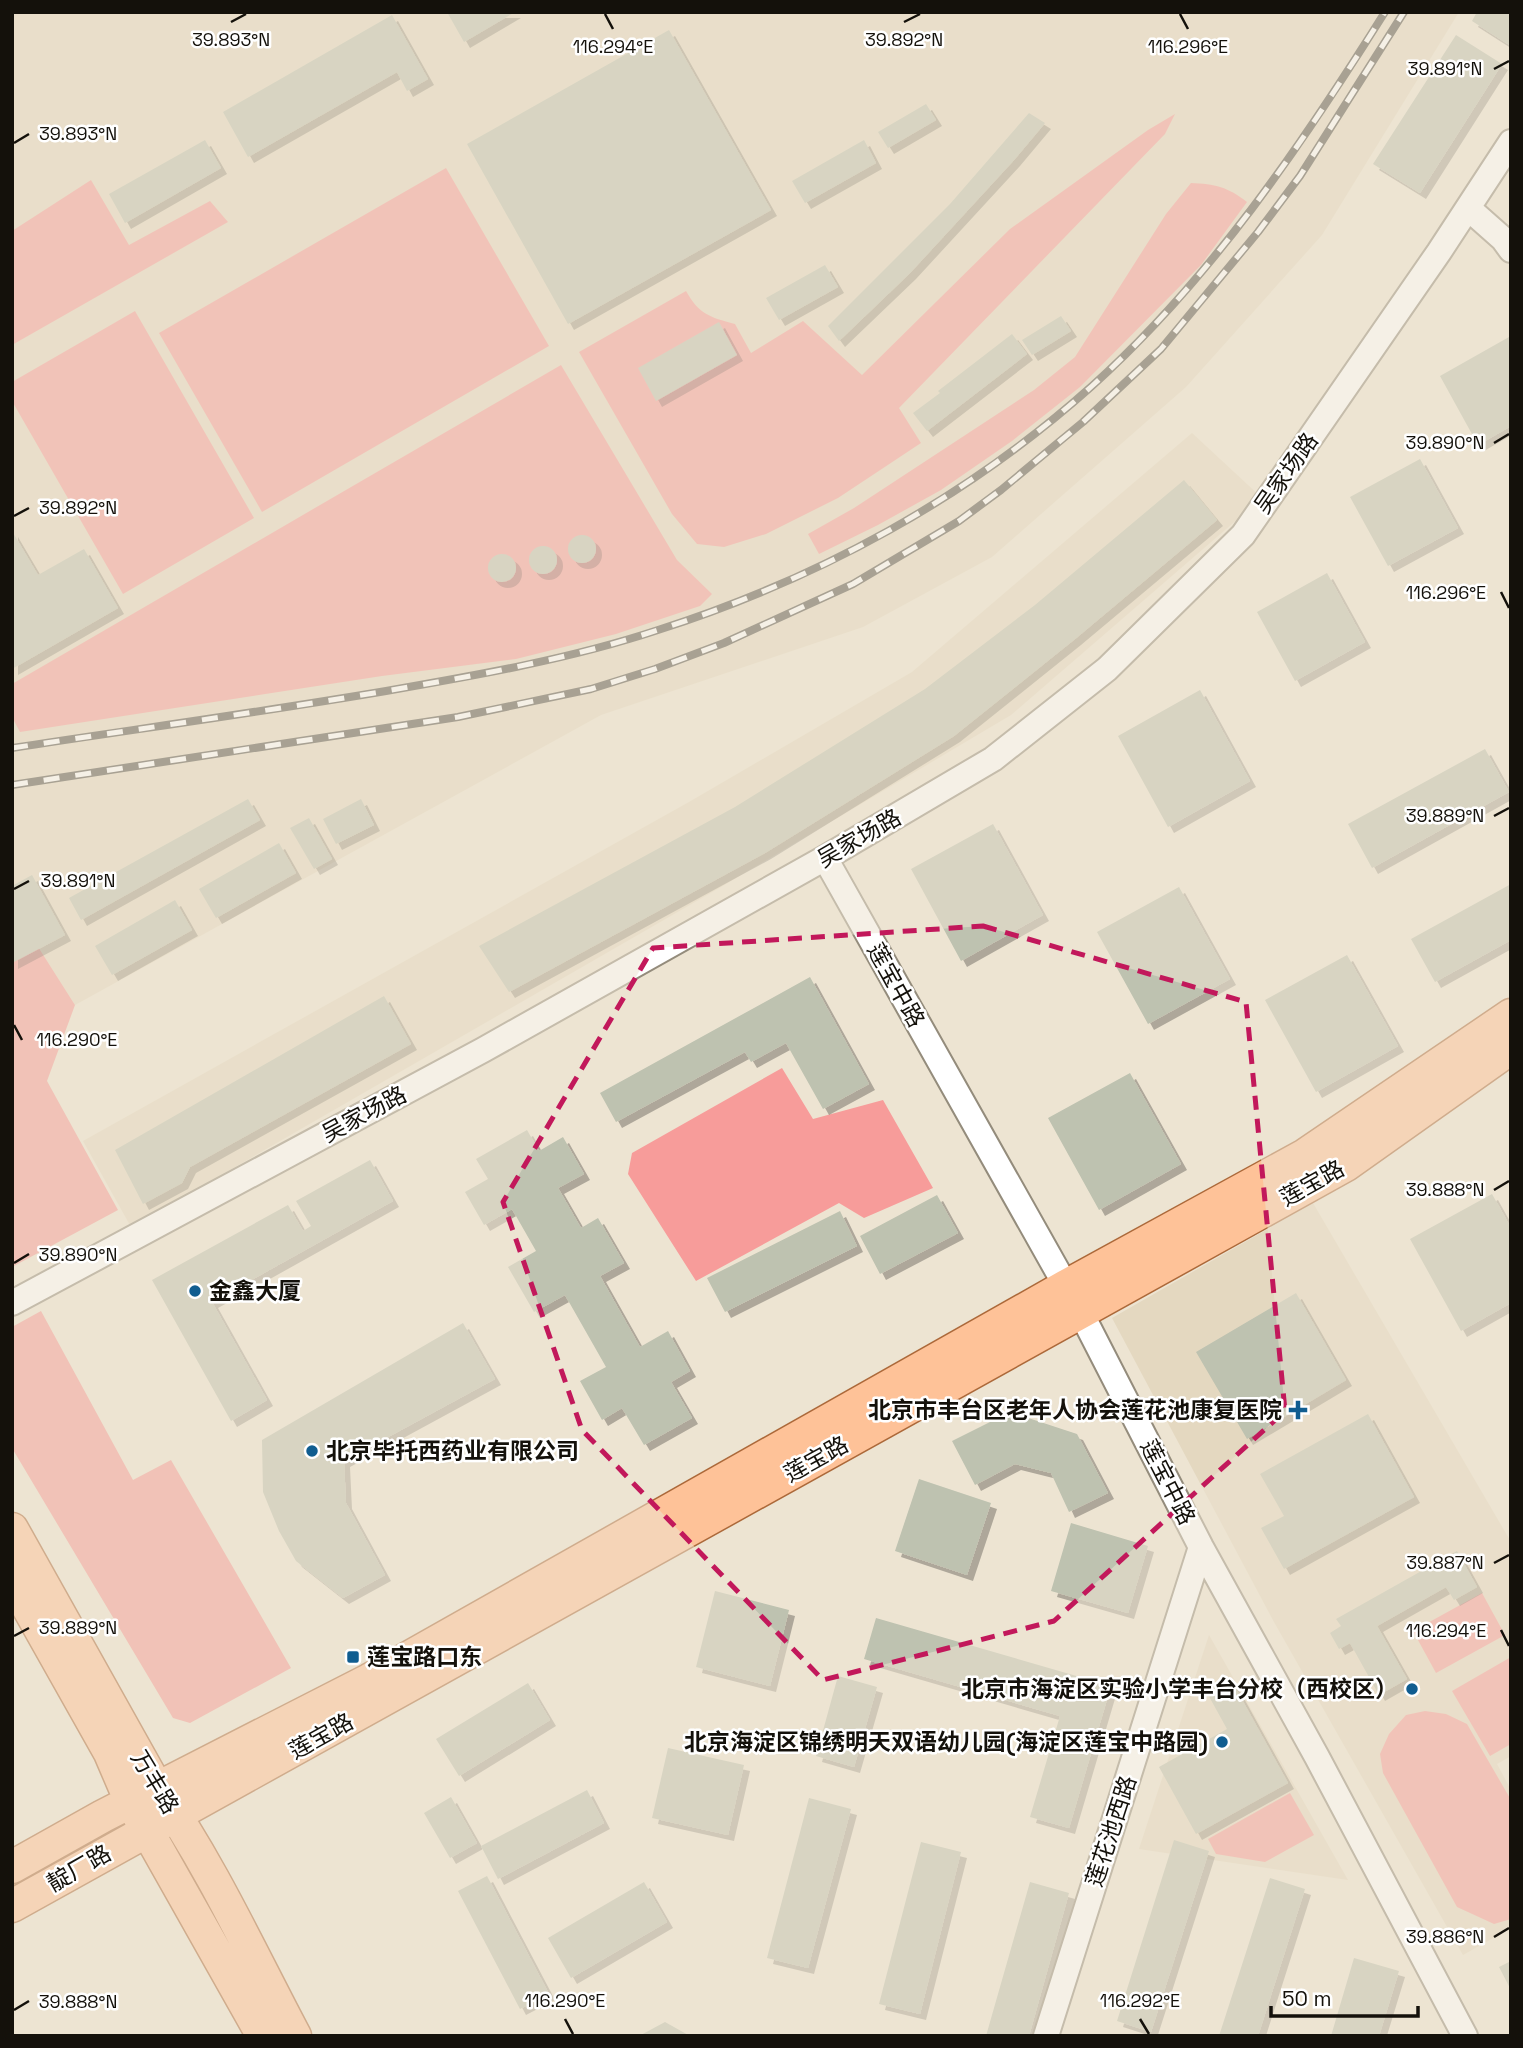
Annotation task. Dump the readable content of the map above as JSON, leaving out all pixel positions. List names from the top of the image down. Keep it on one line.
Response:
{"streets":{"main road":["莲宝路","万丰路","靛厂路"],"street":["吴家场路","莲宝中路","莲花池西路"]},"crossings":[["吴家场路","莲宝中路"],["莲宝中路","莲宝路"],["莲宝中路","莲花池西路"],["莲宝路","万丰路"],["莲宝路","靛厂路"],["万丰路","靛厂路"]],"places":{"other":["金鑫大厦","北京毕托西药业有限公司","北京市海淀区实验小学丰台分校（西校区）","北京海淀区锦绣明天双语幼儿园(海淀区莲宝中路园)"],"health":["北京市丰台区老年人协会莲花池康复医院"],"transit":["莲宝路口东"]},"scale_bar":"50 m","coordinates":["39.893°N","39.892°N","116.294°E","116.296°E","39.891°N","39.890°N","39.889°N","116.290°E","39.888°N","39.887°N","39.886°N","116.292°E"]}
